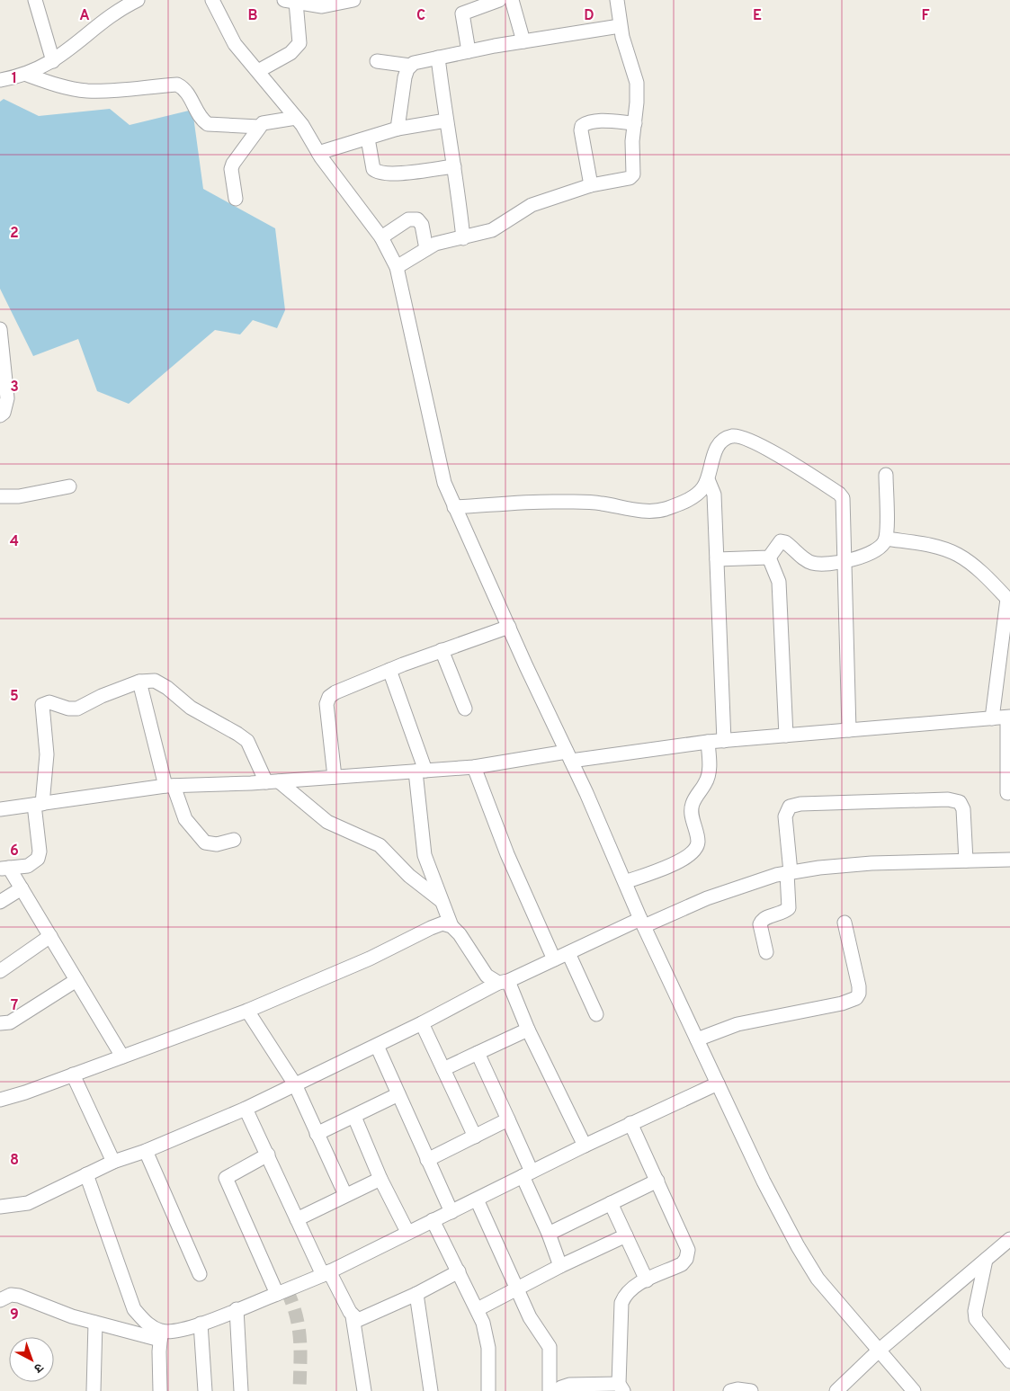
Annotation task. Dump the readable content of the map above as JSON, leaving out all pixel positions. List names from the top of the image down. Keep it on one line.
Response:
{"north":"bottom right","grid":{"columns":["A","B","C","D","E","F"],"rows":["1","2","3","4","5","6","7","8","9"]}}
